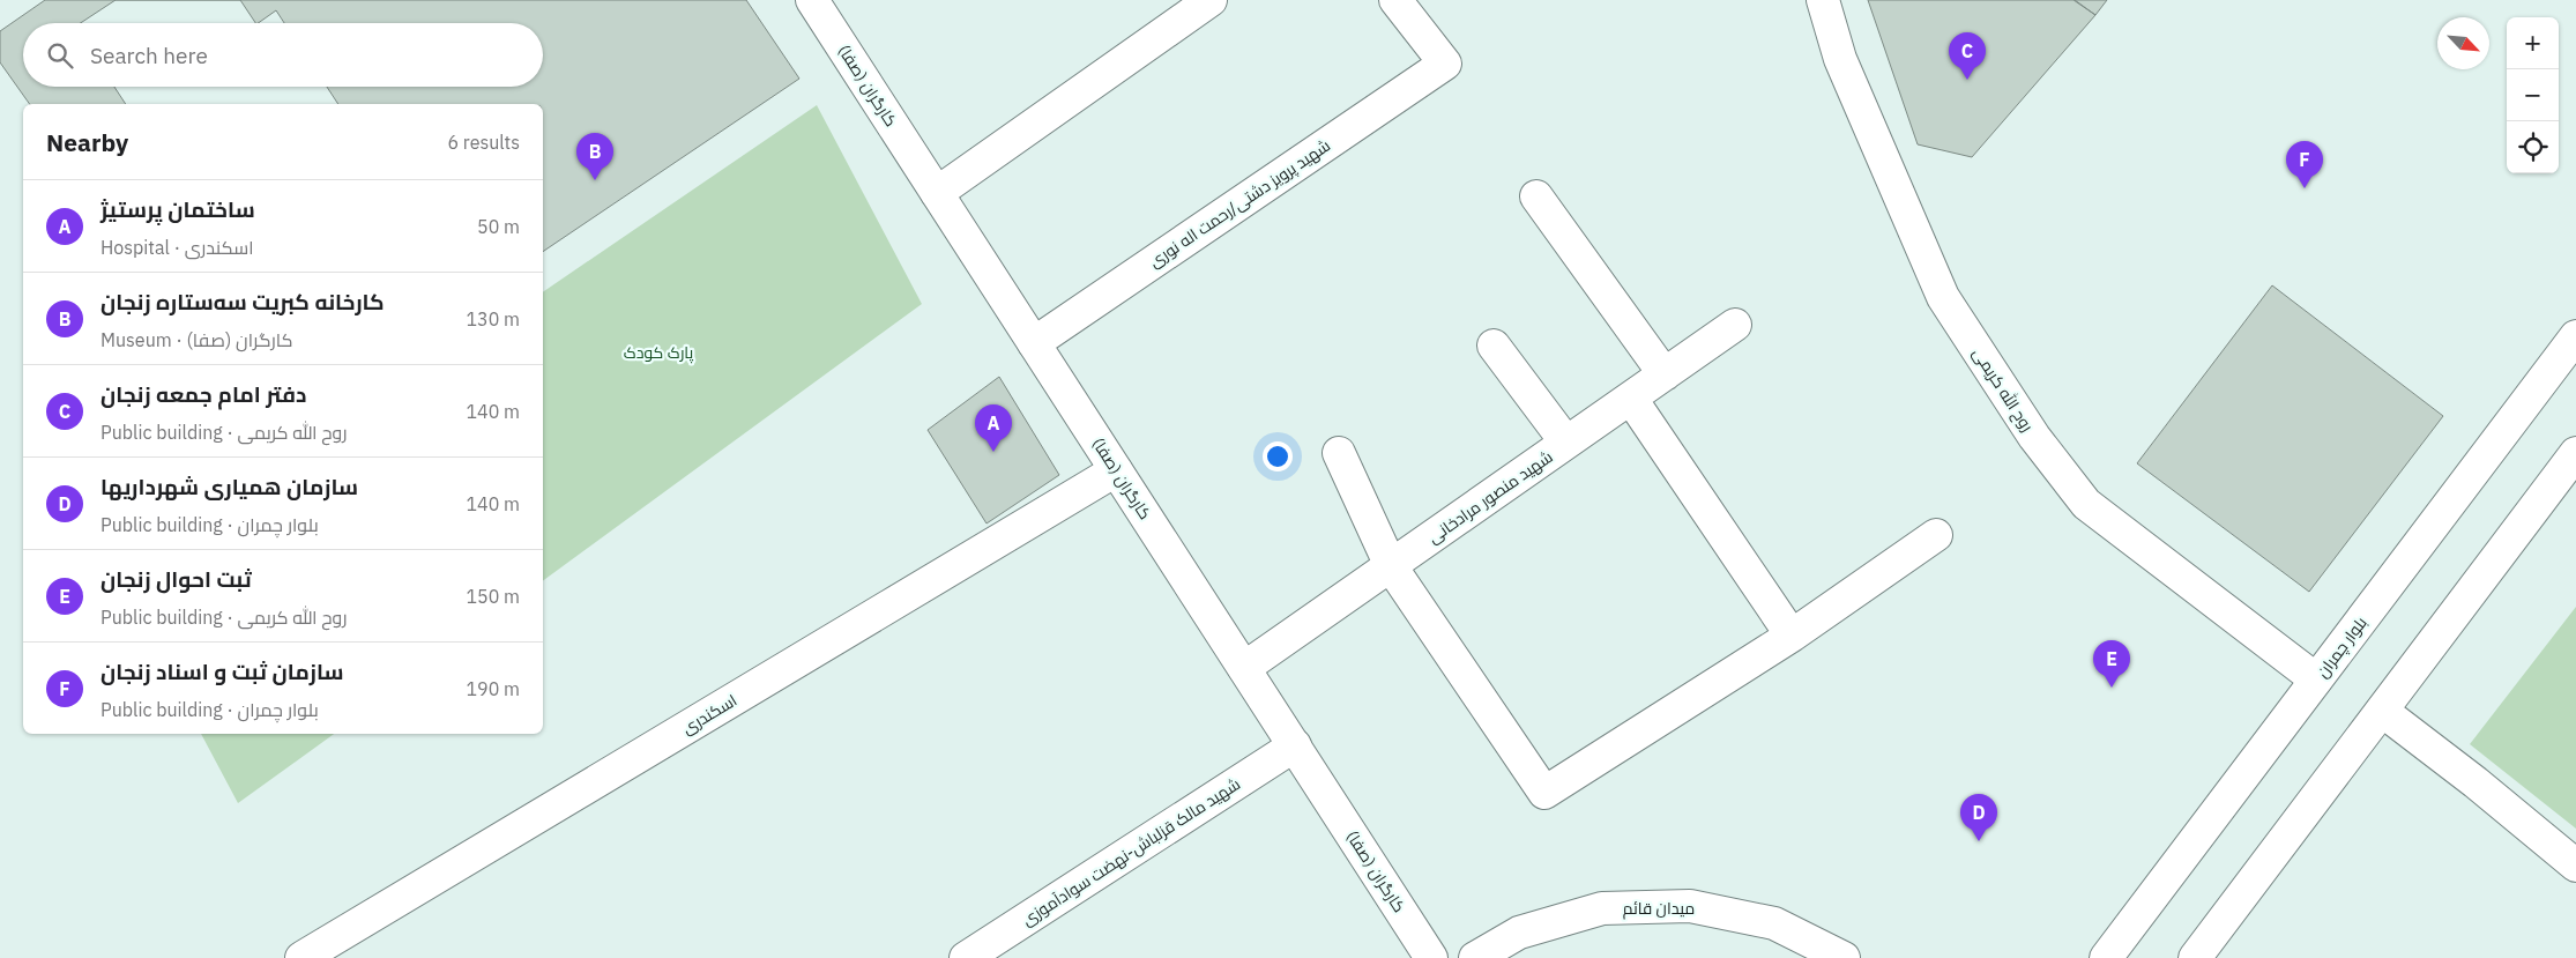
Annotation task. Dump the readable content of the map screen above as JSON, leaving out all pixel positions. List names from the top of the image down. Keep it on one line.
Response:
{"streets":{"street":["کارگران (صفا)","شهید پرویز دشتی/رحمت اله نوری","روح الله کریمی","شهید منصور مرادخانی","بلوار چمران","اسکندری","شهید مالک قزلباش-نهضت سوادآموزی","میدان قائم"]},"crossings":[["کارگران (صفا)","شهید پرویز دشتی/رحمت اله نوری"],["کارگران (صفا)","شهید منصور مرادخانی"],["کارگران (صفا)","اسکندری"],["کارگران (صفا)","شهید مالک قزلباش-نهضت سوادآموزی"],["روح الله کریمی","بلوار چمران"]],"parks":["پارک کودک"],"north":"bottom right","page":{"map_buttons":["+","−"],"search":"Search here","pins":["C","B","F","A","E","D"],"heading":["Nearby","6 results"],"list":[{"mark":"A","name":"ساختمان پرستیژ","note":"Hospital · اسکندری","value":"50 m"},{"mark":"B","name":"کارخانه کبریت سه‌ستاره زنجان","note":"Museum · کارگران (صفا)","value":"130 m"},{"mark":"C","name":"دفتر امام جمعه زنجان","note":"Public building · روح الله کریمی","value":"140 m"},{"mark":"D","name":"سازمان همیاری شهرداریها","note":"Public building · بلوار چمران","value":"140 m"},{"mark":"E","name":"ثبت احوال زنجان","note":"Public building · روح الله کریمی","value":"150 m"},{"mark":"F","name":"سازمان ثبت و اسناد زنجان","note":"Public building · بلوار چمران","value":"190 m"}]}}
